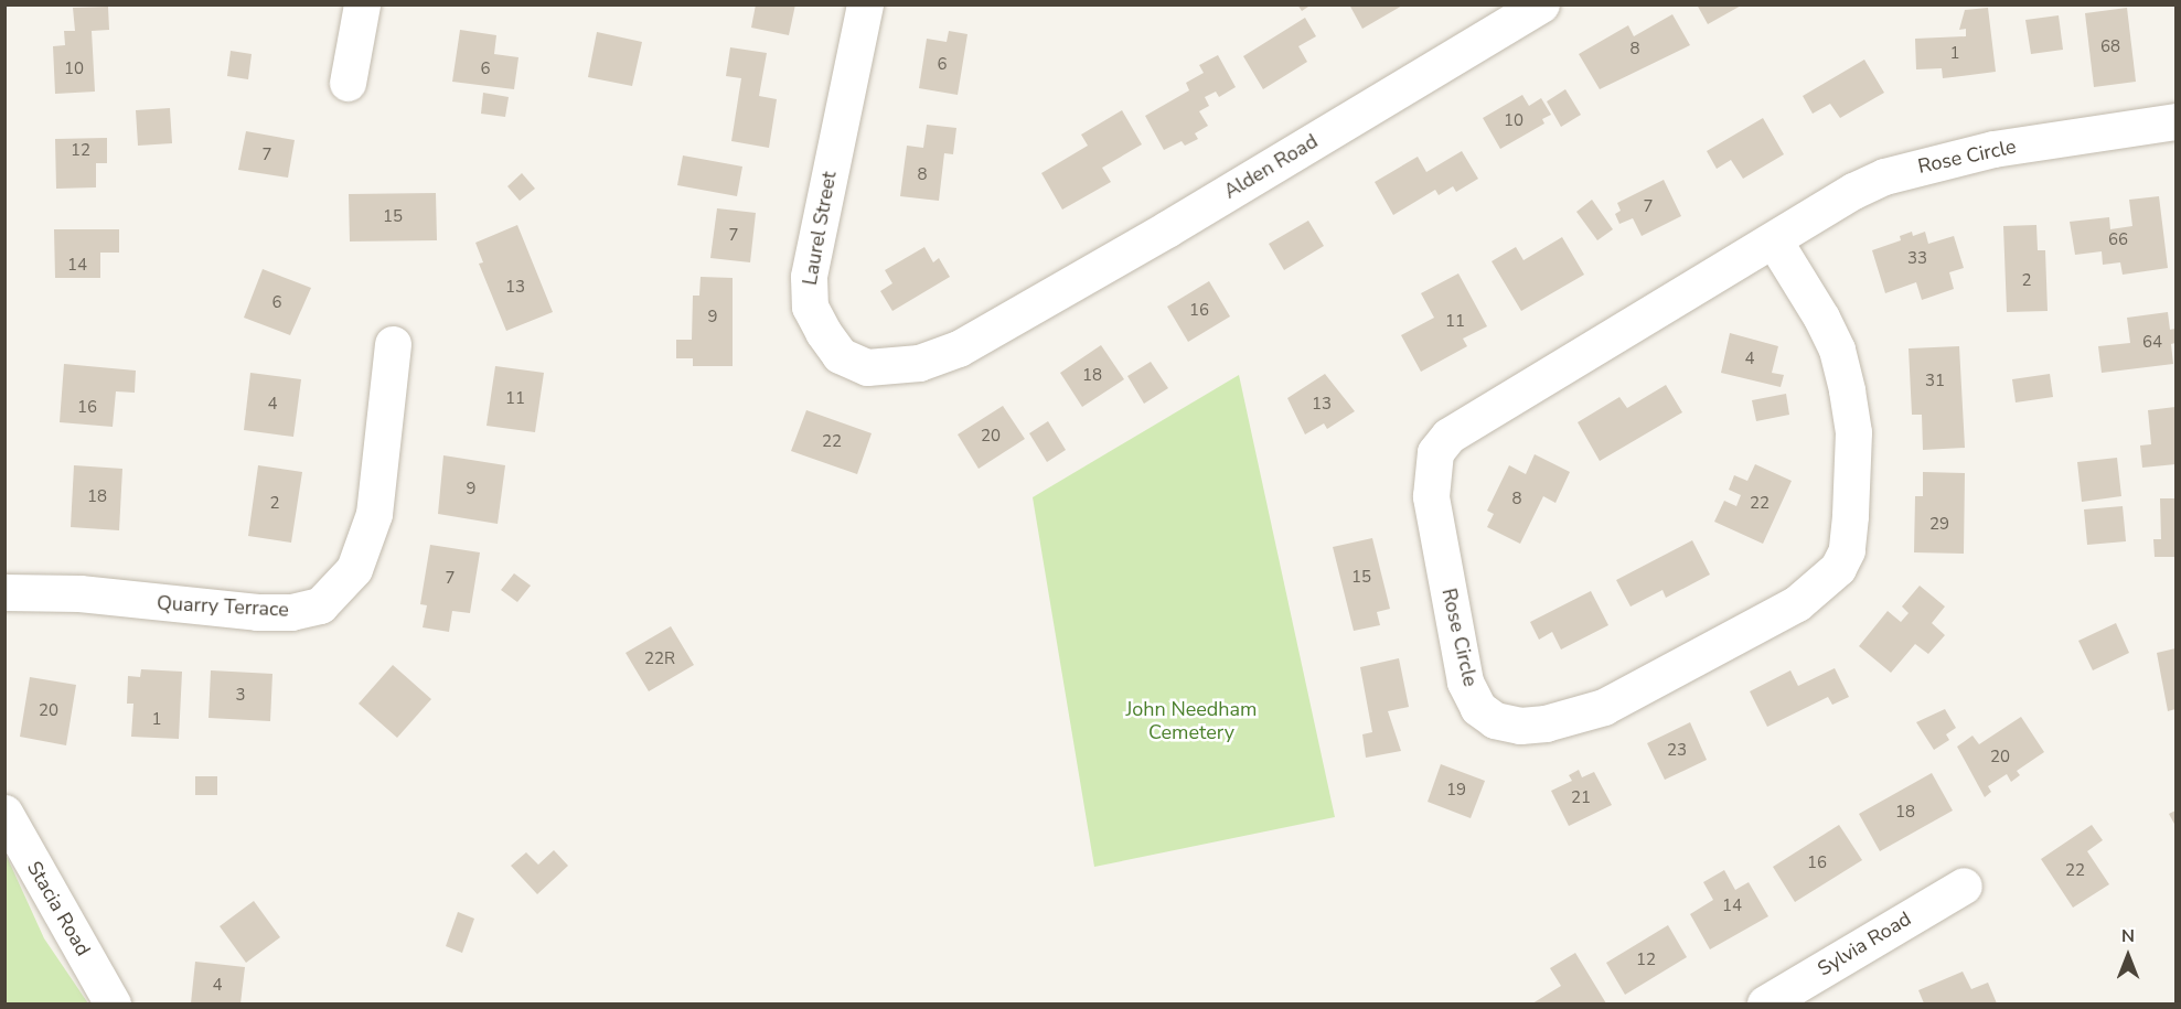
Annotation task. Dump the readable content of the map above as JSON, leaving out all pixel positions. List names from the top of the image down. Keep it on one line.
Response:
{"streets":{"street":["Rose Circle","Alden Road","Laurel Street","Quarry Terrace","Stacia Road","Sylvia Road"]},"crossings":[["Alden Road","Laurel Street"]],"parks":["John Needham Cemetery"],"house_numbers":["68","8","1","6","10","6","10","12","7","8","7","15","7","66","33","14","2","13","6","16","9","11","64","4","18","31","11","4","13","16","20","22","9","18","8","2","22","29","15","7","22R","3","20","1","23","20","19","21","18","16","22","14","12","4"],"north":"top"}
